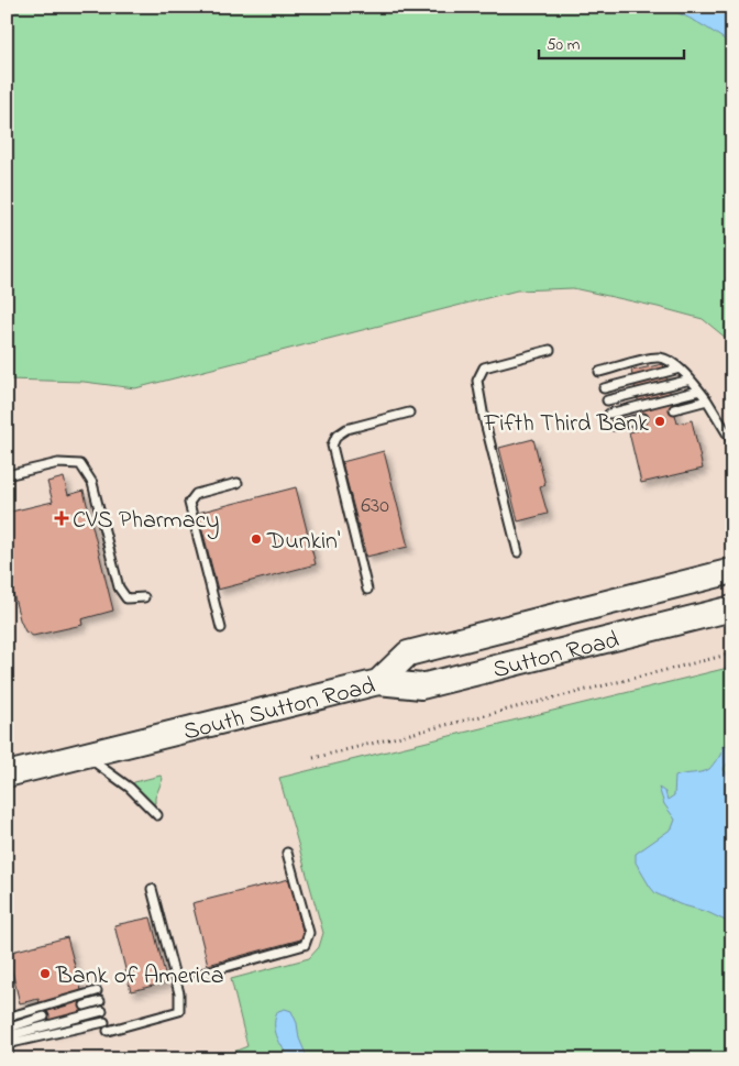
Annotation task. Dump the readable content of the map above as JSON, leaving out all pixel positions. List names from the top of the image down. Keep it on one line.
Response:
{"streets":{"main road":["Sutton Road","South Sutton Road"]},"crossings":[["Sutton Road","South Sutton Road"]],"places":{"other":["Fifth Third Bank","Dunkin'","Bank of America"],"health":["CVS Pharmacy"]},"house_numbers":["630"],"scale_bar":"50 m"}
